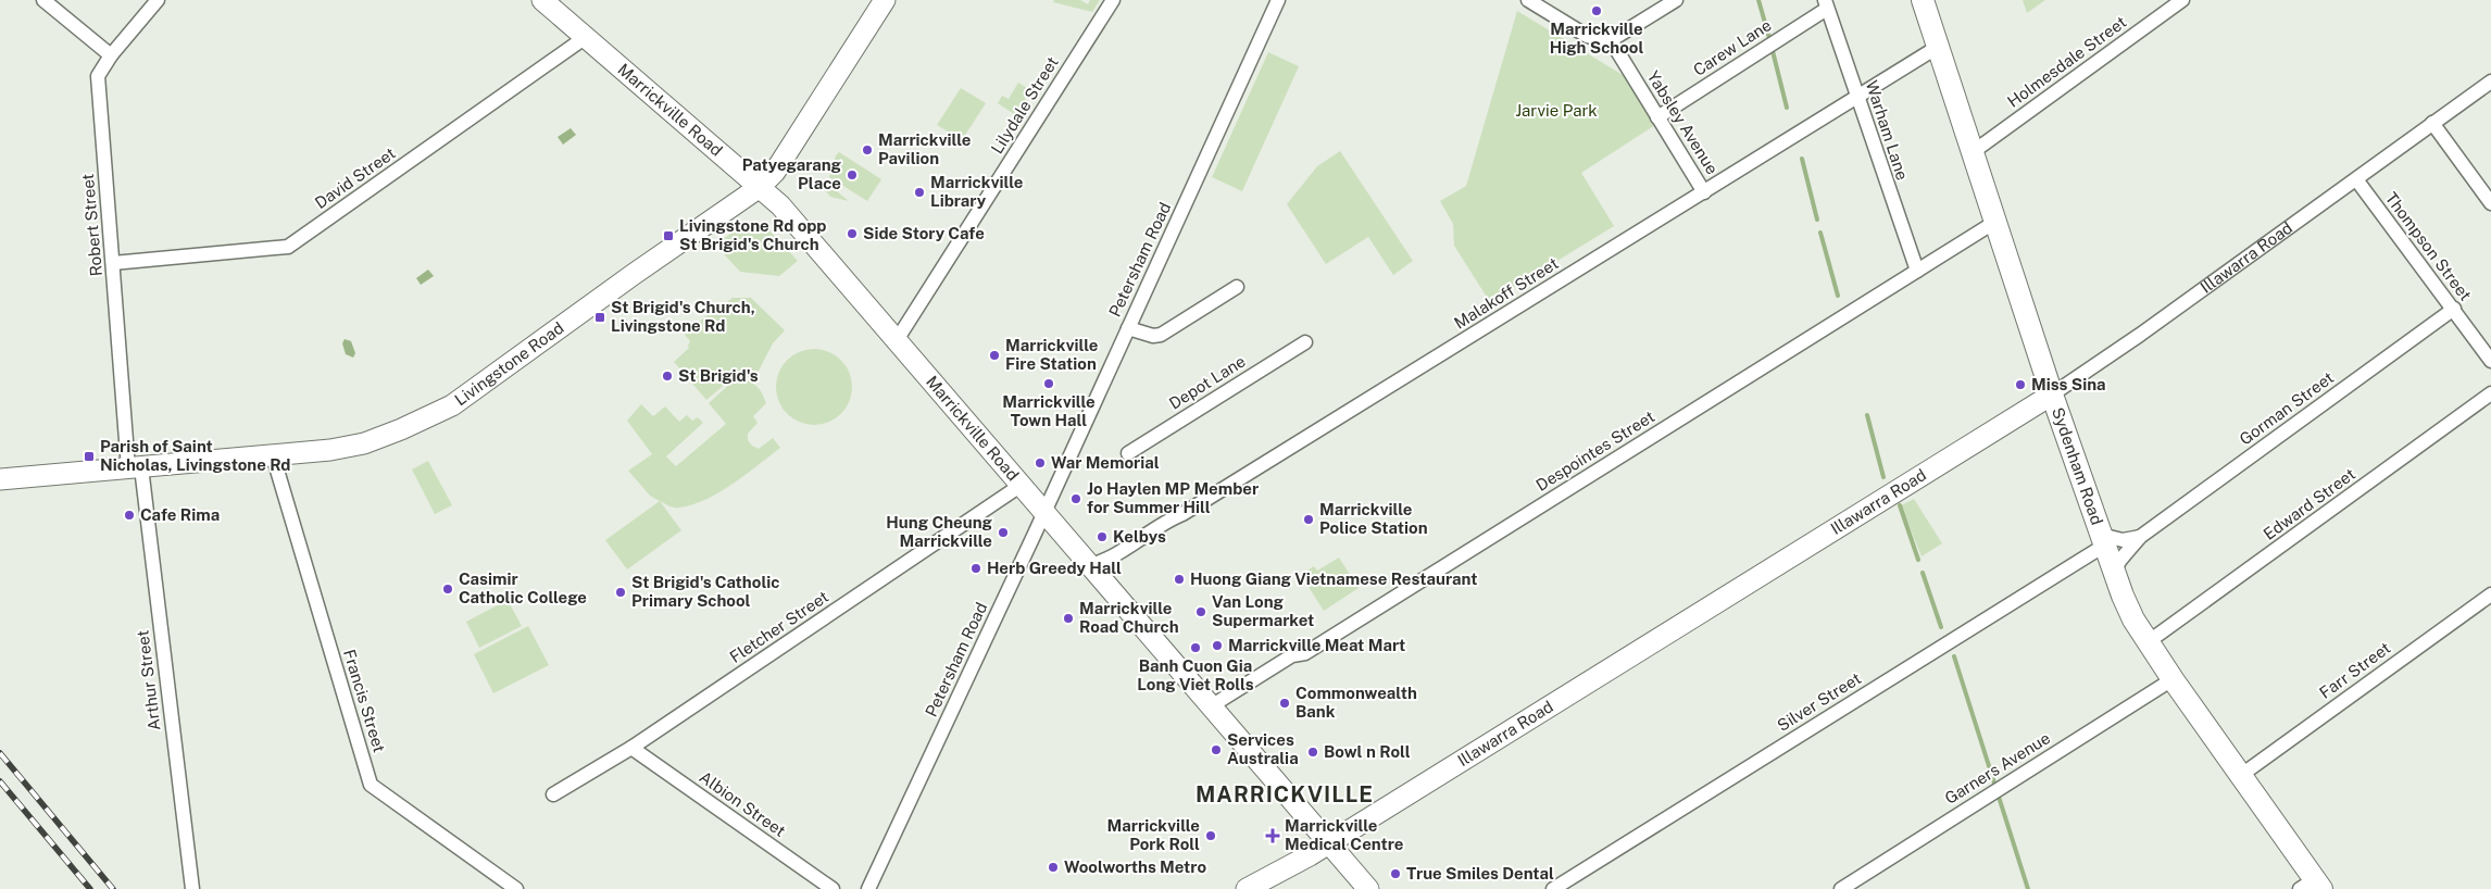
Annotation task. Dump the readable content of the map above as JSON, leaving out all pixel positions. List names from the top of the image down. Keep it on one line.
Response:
{"streets":{"main road":["Sydenham Road"],"street":["Carew Lane","Holmesdale Street","Lilydale Street","Marrickville Road","Yabsley Avenue","Warham Lane","David Street","Robert Street","Thompson Street","Illawarra Road","Petersham Road","Malakoff Street","Livingstone Road","Depot Lane","Gorman Street","Despointes Street","Edward Street","Fletcher Street","Farr Street","Arthur Street","Francis Street","Silver Street","Garners Avenue","Albion Street"]},"crossings":[["Carew Lane","Yabsley Avenue"],["Carew Lane","Warham Lane"],["Holmesdale Street","Sydenham Road"],["Lilydale Street","Marrickville Road"],["Marrickville Road","David Street"],["Marrickville Road","Illawarra Road"],["Marrickville Road","Petersham Road"],["Marrickville Road","Malakoff Street"],["Marrickville Road","Livingstone Road"],["Marrickville Road","Despointes Street"],["Marrickville Road","Fletcher Street"],["Yabsley Avenue","Malakoff Street"],["Warham Lane","Malakoff Street"],["Warham Lane","Despointes Street"],["David Street","Robert Street"],["Robert Street","Livingstone Road"],["Robert Street","Arthur Street"],["Thompson Street","Illawarra Road"],["Thompson Street","Gorman Street"],["Illawarra Road","Sydenham Road"],["Malakoff Street","Sydenham Road"],["Livingstone Road","Arthur Street"],["Livingstone Road","Francis Street"],["Gorman Street","Sydenham Road"],["Despointes Street","Sydenham Road"],["Sydenham Road","Edward Street"],["Sydenham Road","Farr Street"],["Sydenham Road","Silver Street"],["Sydenham Road","Garners Avenue"],["Fletcher Street","Albion Street"]],"districts":["MARRICKVILLE"],"parks":["Jarvie Park"],"places":{"other":["Marrickville High School","Marrickville Pavilion","Patyegarang Place","Marrickville Library","Side Story Cafe","Marrickville Fire Station","St Brigid's","Marrickville Town Hall","Miss Sina","War Memorial","Jo Haylen MP Member for Summer Hill","Cafe Rima","Marrickville Police Station","Hung Cheung Marrickville","Kelbys","Herb Greedy Hall","Huong Giang Vietnamese Restaurant","Casimir Catholic College","St Brigid's Catholic Primary School","Van Long Supermarket","Marrickville Road Church","Marrickville Meat Mart","Banh Cuon Gia Long Viet Rolls","Commonwealth Bank","Services Australia","Bowl n Roll","Marrickville Pork Roll","Woolworths Metro","True Smiles Dental"],"transit":["Livingstone Rd opp St Brigid's Church","St Brigid's Church, Livingstone Rd","Parish of Saint Nicholas, Livingstone Rd"],"health":["Marrickville Medical Centre"]}}
